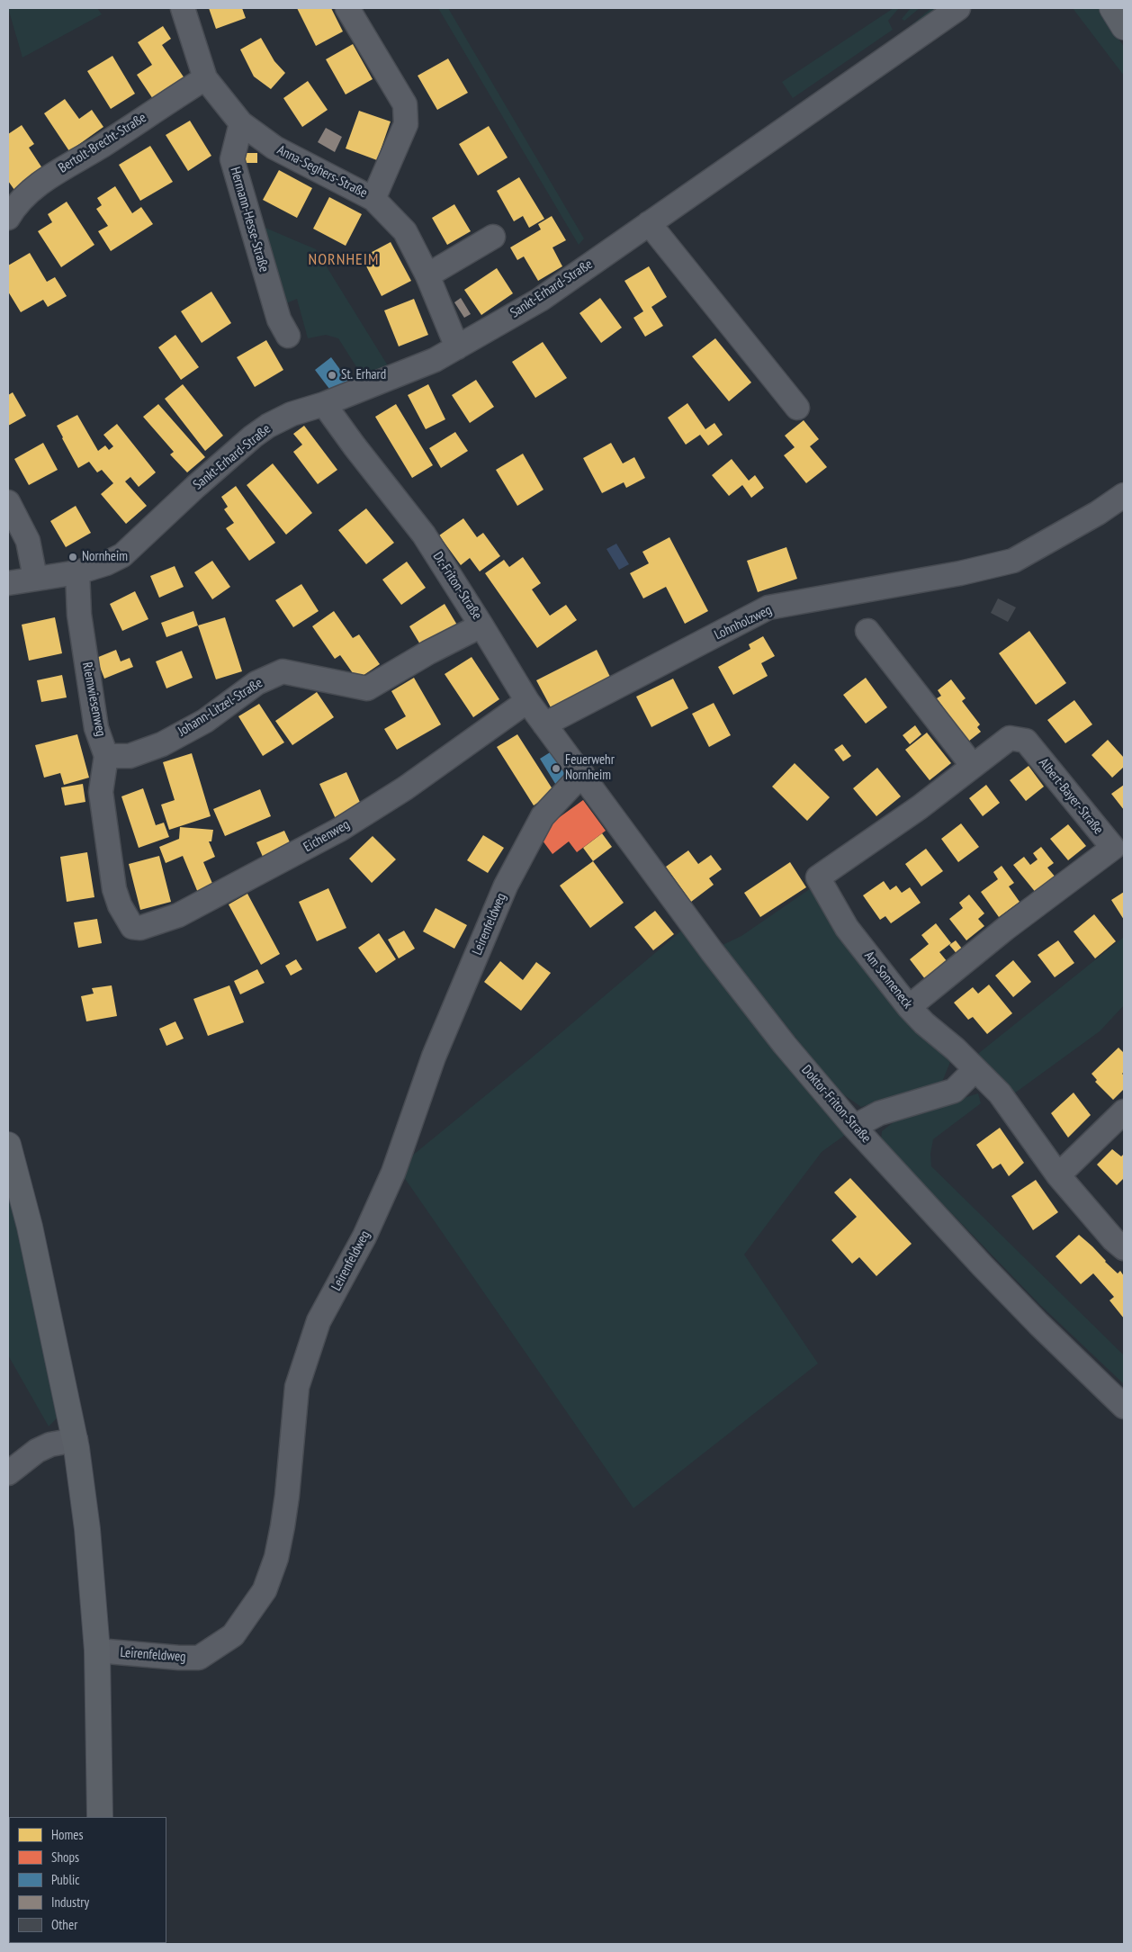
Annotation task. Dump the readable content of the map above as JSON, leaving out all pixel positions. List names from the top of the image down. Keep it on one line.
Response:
{"streets":{"street":["Bertolt-Brecht-Straße","Anna-Seghers-Straße","Hermann-Hesse-Straße","Sankt-Erhard-Straße","Dr.-Friton-Straße","Lohnholzweg","Riemwiesenweg","Johann-Litzel-Straße","Albert-Bayer-Straße","Eichenweg","Leirenfeldweg","Am Sonneneck","Doktor-Friton-Straße"]},"crossings":[["Anna-Seghers-Straße","Hermann-Hesse-Straße"],["Anna-Seghers-Straße","Sankt-Erhard-Straße"],["Sankt-Erhard-Straße","Dr.-Friton-Straße"],["Sankt-Erhard-Straße","Riemwiesenweg"],["Dr.-Friton-Straße","Lohnholzweg"],["Dr.-Friton-Straße","Johann-Litzel-Straße"],["Dr.-Friton-Straße","Eichenweg"],["Dr.-Friton-Straße","Leirenfeldweg"],["Dr.-Friton-Straße","Doktor-Friton-Straße"],["Riemwiesenweg","Johann-Litzel-Straße"],["Riemwiesenweg","Eichenweg"],["Albert-Bayer-Straße","Am Sonneneck"],["Leirenfeldweg","Doktor-Friton-Straße"]],"districts":["NORNHEIM"],"places":["St. Erhard","Nornheim","Feuerwehr Nornheim"],"legend":["Homes","Shops","Public","Industry","Other"]}
